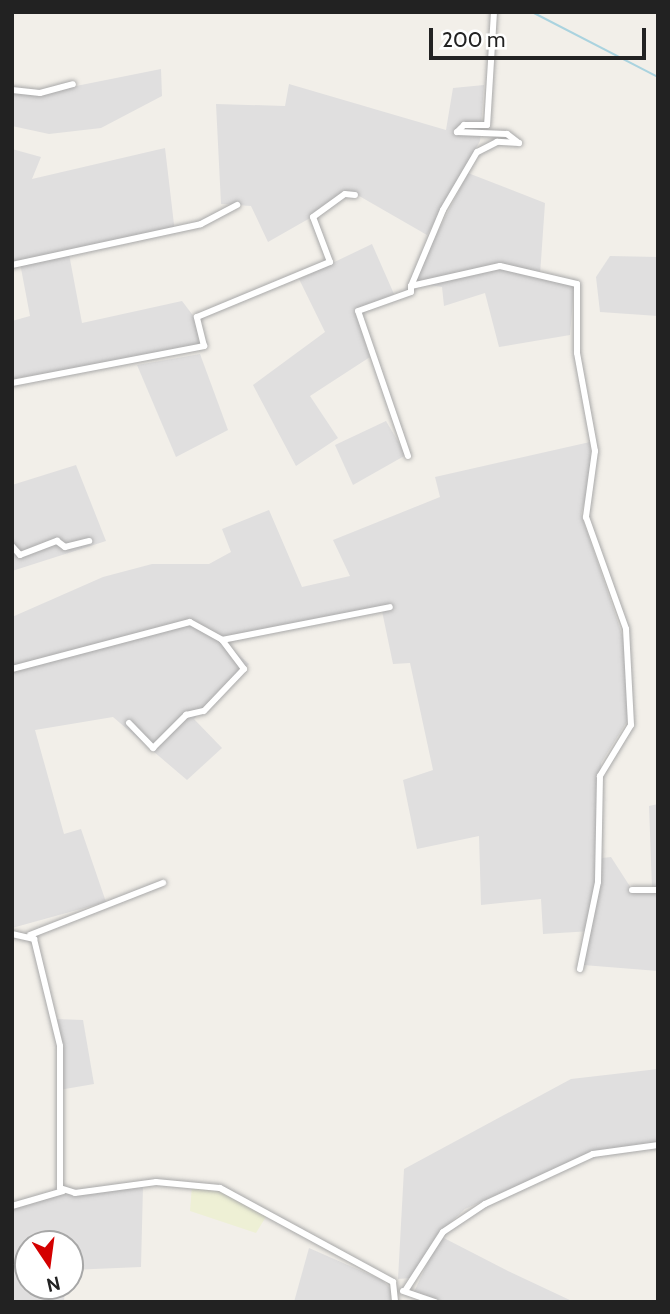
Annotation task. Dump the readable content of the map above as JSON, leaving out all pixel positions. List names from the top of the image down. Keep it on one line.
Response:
{"scale_bar":"200 m","north":"bottom"}
